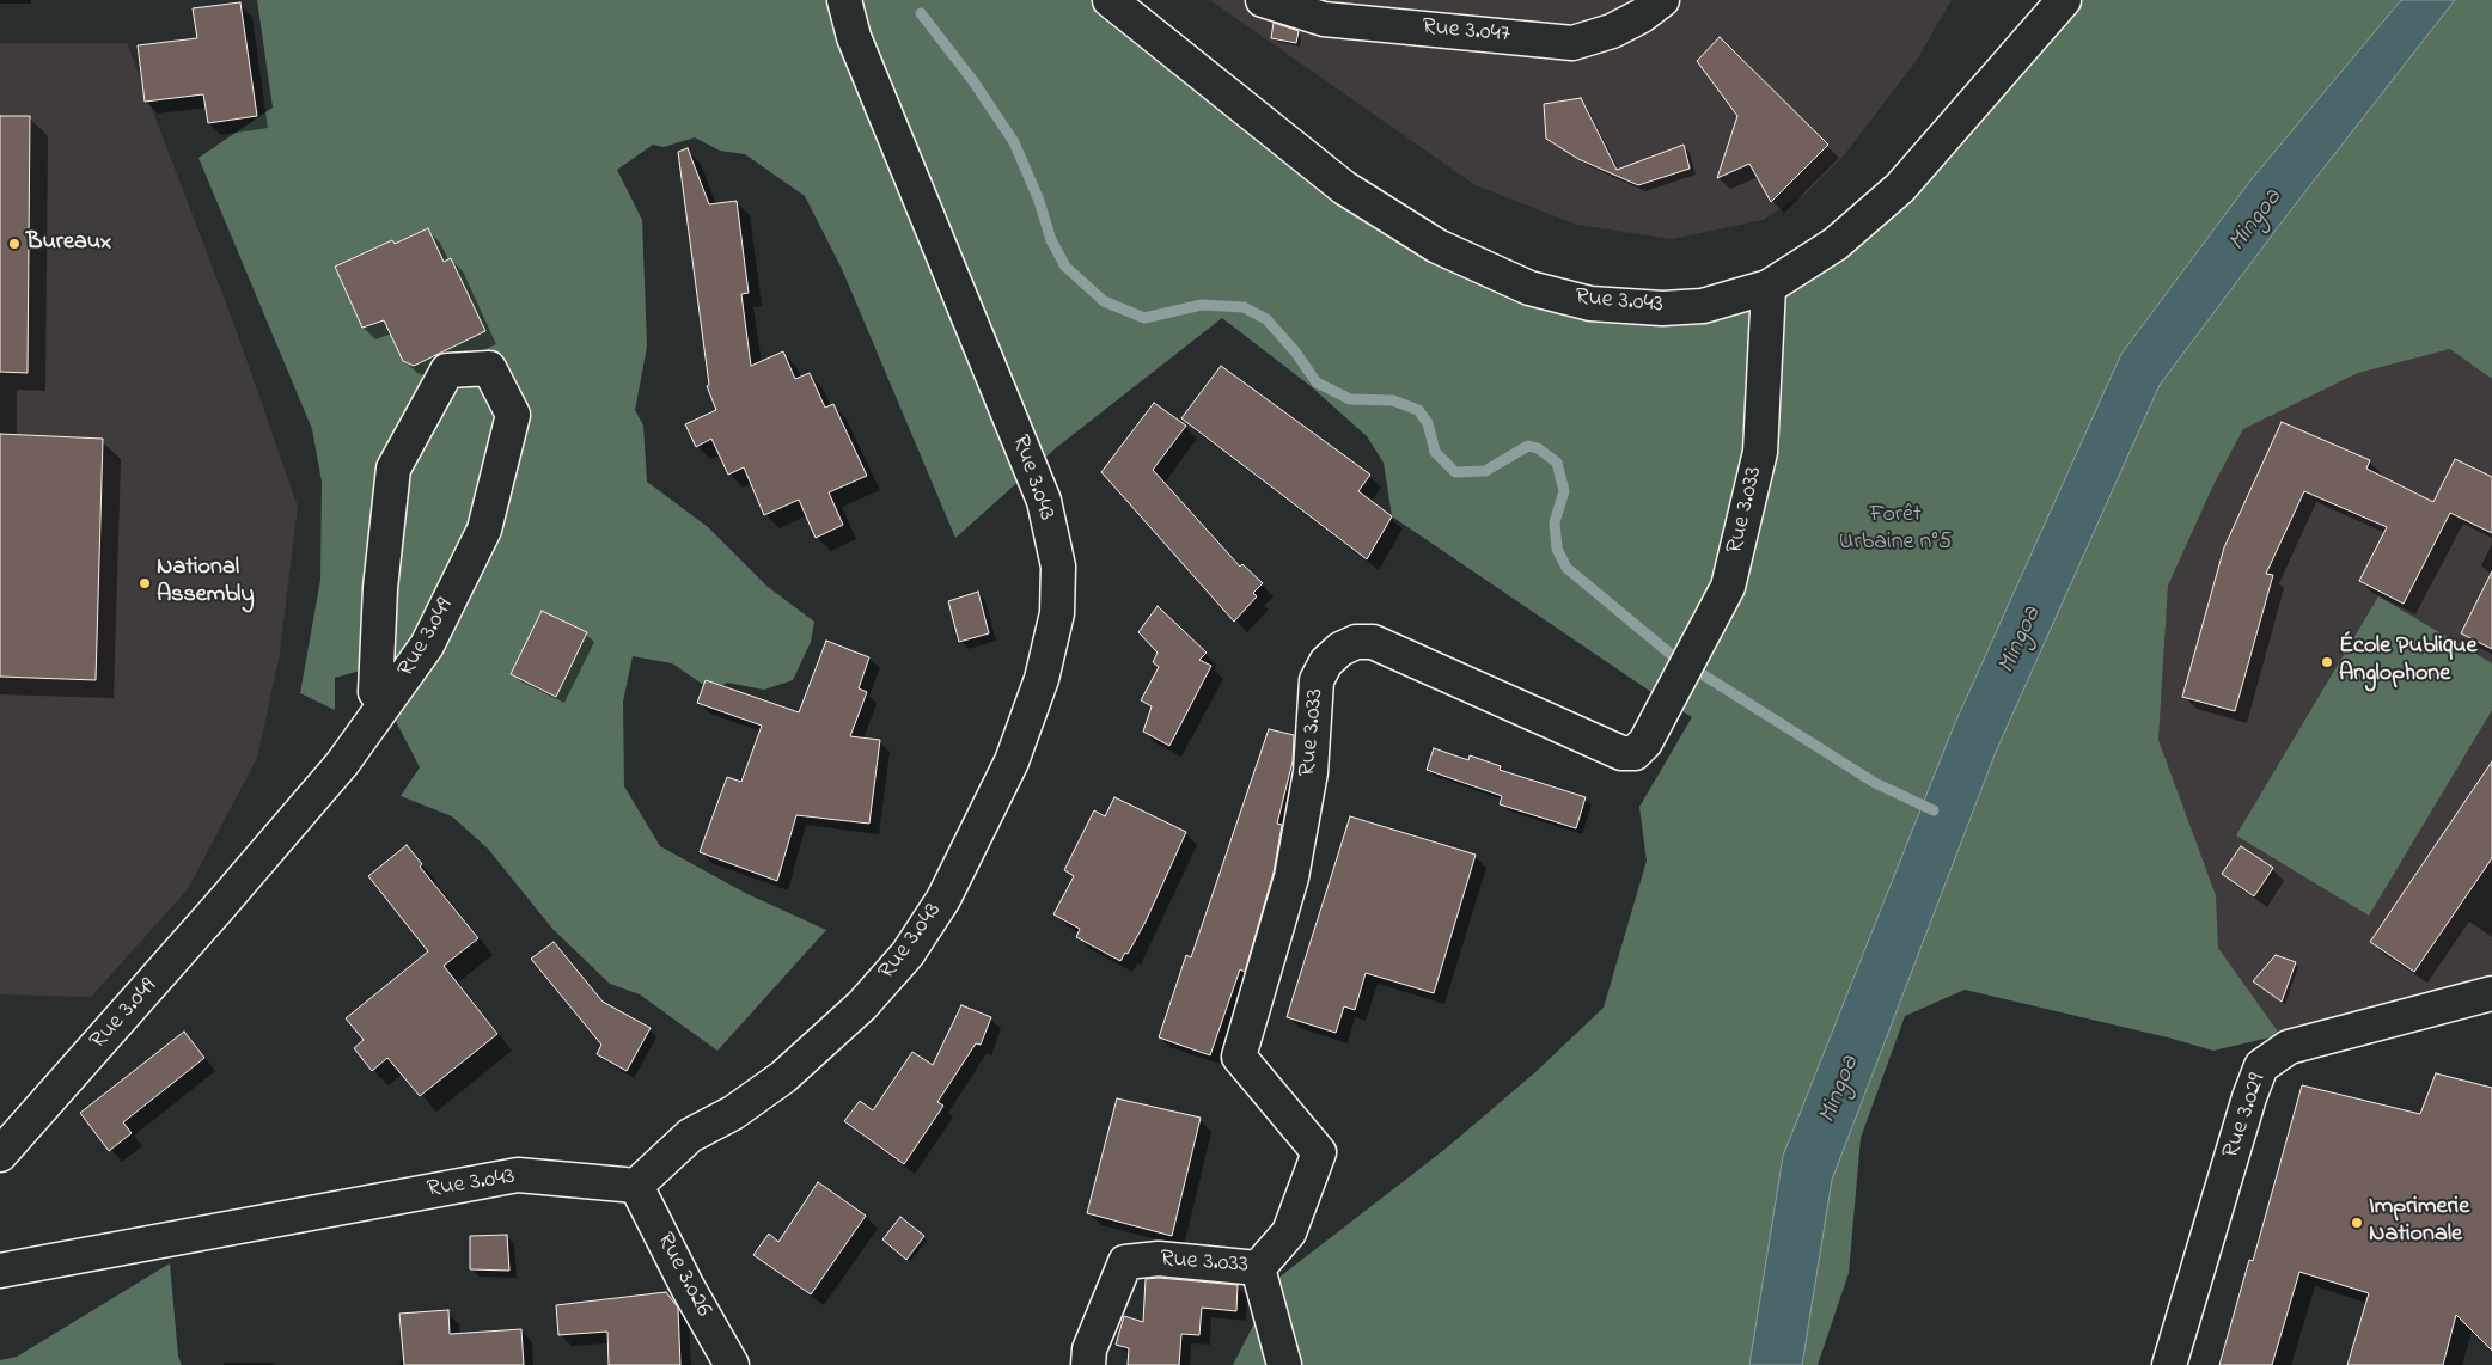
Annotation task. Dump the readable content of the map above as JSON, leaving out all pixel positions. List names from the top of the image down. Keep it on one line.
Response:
{"streets":{"street":["Rue 3.047","Rue 3.043","Rue 3.033","Rue 3.049","Rue 3.029","Rue 3.026"]},"crossings":[["Rue 3.043","Rue 3.033"],["Rue 3.043","Rue 3.026"]],"water":["Mingoa"],"parks":["Forêt Urbaine n°5"],"places":["Bureaux","National Assembly","École Publique Anglophone","Imprimerie Nationale"]}
